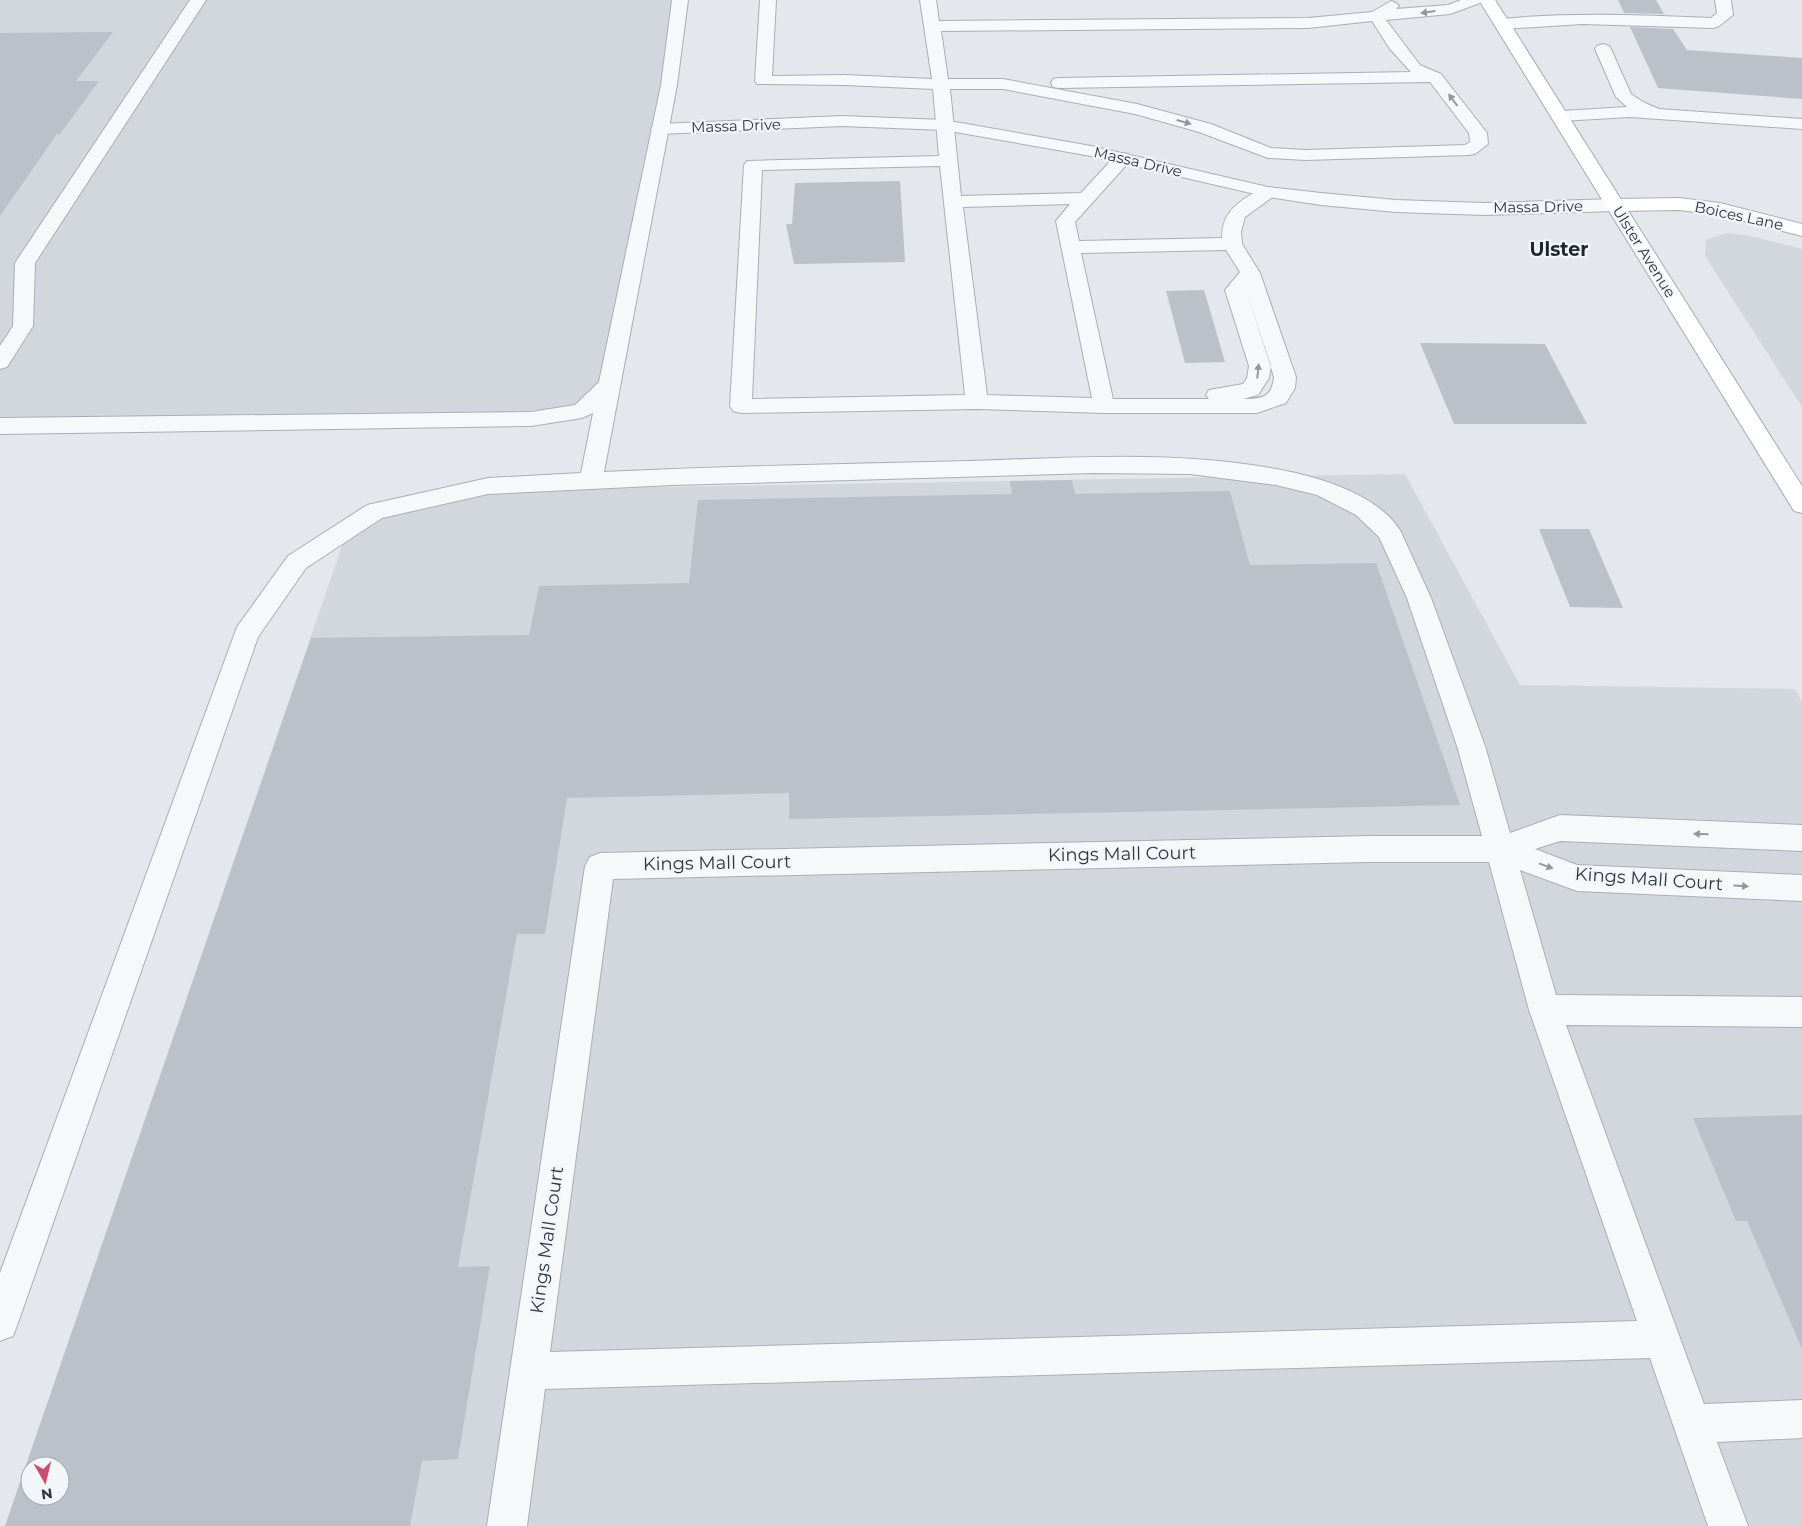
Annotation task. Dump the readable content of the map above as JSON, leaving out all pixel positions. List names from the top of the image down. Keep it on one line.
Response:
{"streets":{"main road":["Boices Lane","Ulster Avenue"],"street":["Massa Drive","Kings Mall Court"]},"crossings":[["Massa Drive","Boices Lane"],["Massa Drive","Ulster Avenue"],["Boices Lane","Ulster Avenue"]],"districts":["Ulster"],"north":"bottom"}
